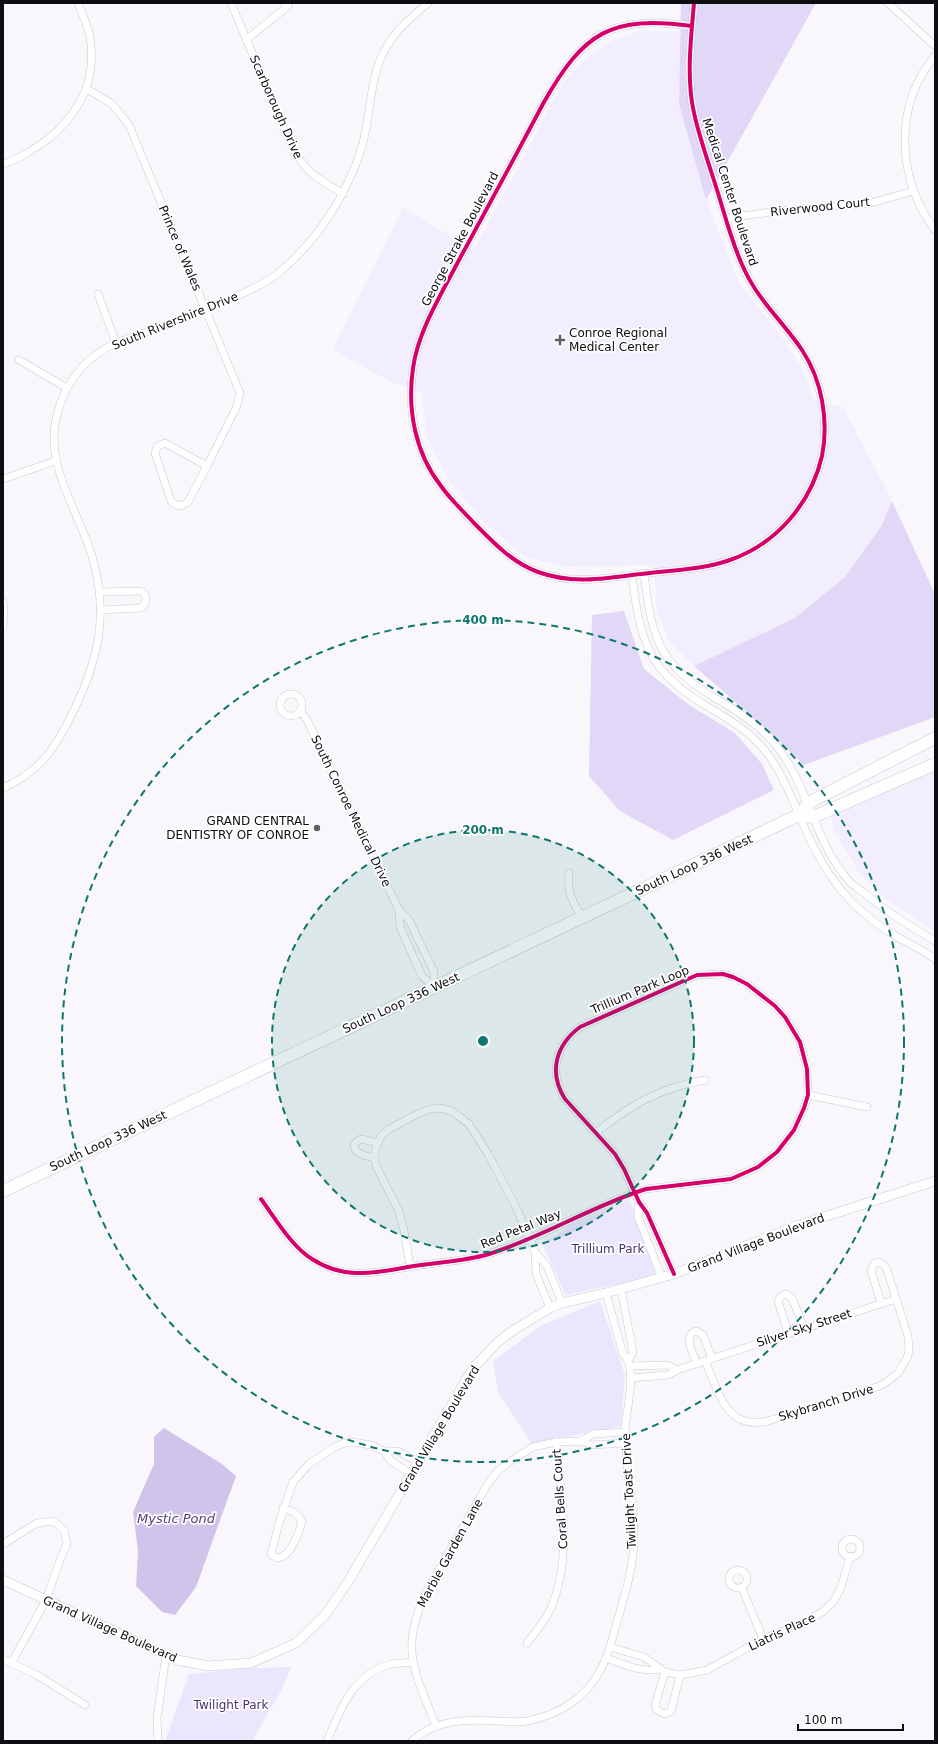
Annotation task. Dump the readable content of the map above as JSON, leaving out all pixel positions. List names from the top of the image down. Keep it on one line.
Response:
{"streets":{"main road":["South Loop 336 West"],"street":["Scarborough Drive","Medical Center Boulevard","Riverwood Court","George Strake Boulevard","Prince of Wales","South Rivershire Drive","South Conroe Medical Drive","Trillium Park Loop","Red Petal Way","Grand Village Boulevard","Silver Sky Street","Skybranch Drive","Twilight Toast Drive","Coral Bells Court","Marble Garden Lane","Liatris Place"]},"crossings":[["Scarborough Drive","South Rivershire Drive"],["Medical Center Boulevard","Riverwood Court"],["Medical Center Boulevard","George Strake Boulevard"],["Prince of Wales","South Rivershire Drive"],["South Conroe Medical Drive","South Loop 336 West"],["Trillium Park Loop","Red Petal Way"],["Trillium Park Loop","Grand Village Boulevard"],["Grand Village Boulevard","Twilight Toast Drive"],["Silver Sky Street","Skybranch Drive"],["Silver Sky Street","Twilight Toast Drive"],["Twilight Toast Drive","Marble Garden Lane"],["Twilight Toast Drive","Liatris Place"],["Coral Bells Court","Marble Garden Lane"]],"water":["Mystic Pond"],"parks":["Trillium Park","Twilight Park"],"places":{"health":["Conroe Regional Medical Center"],"other":["GRAND CENTRAL DENTISTRY OF CONROE"]},"scale_bar":"100 m","rings":["400 m","200 m"]}
